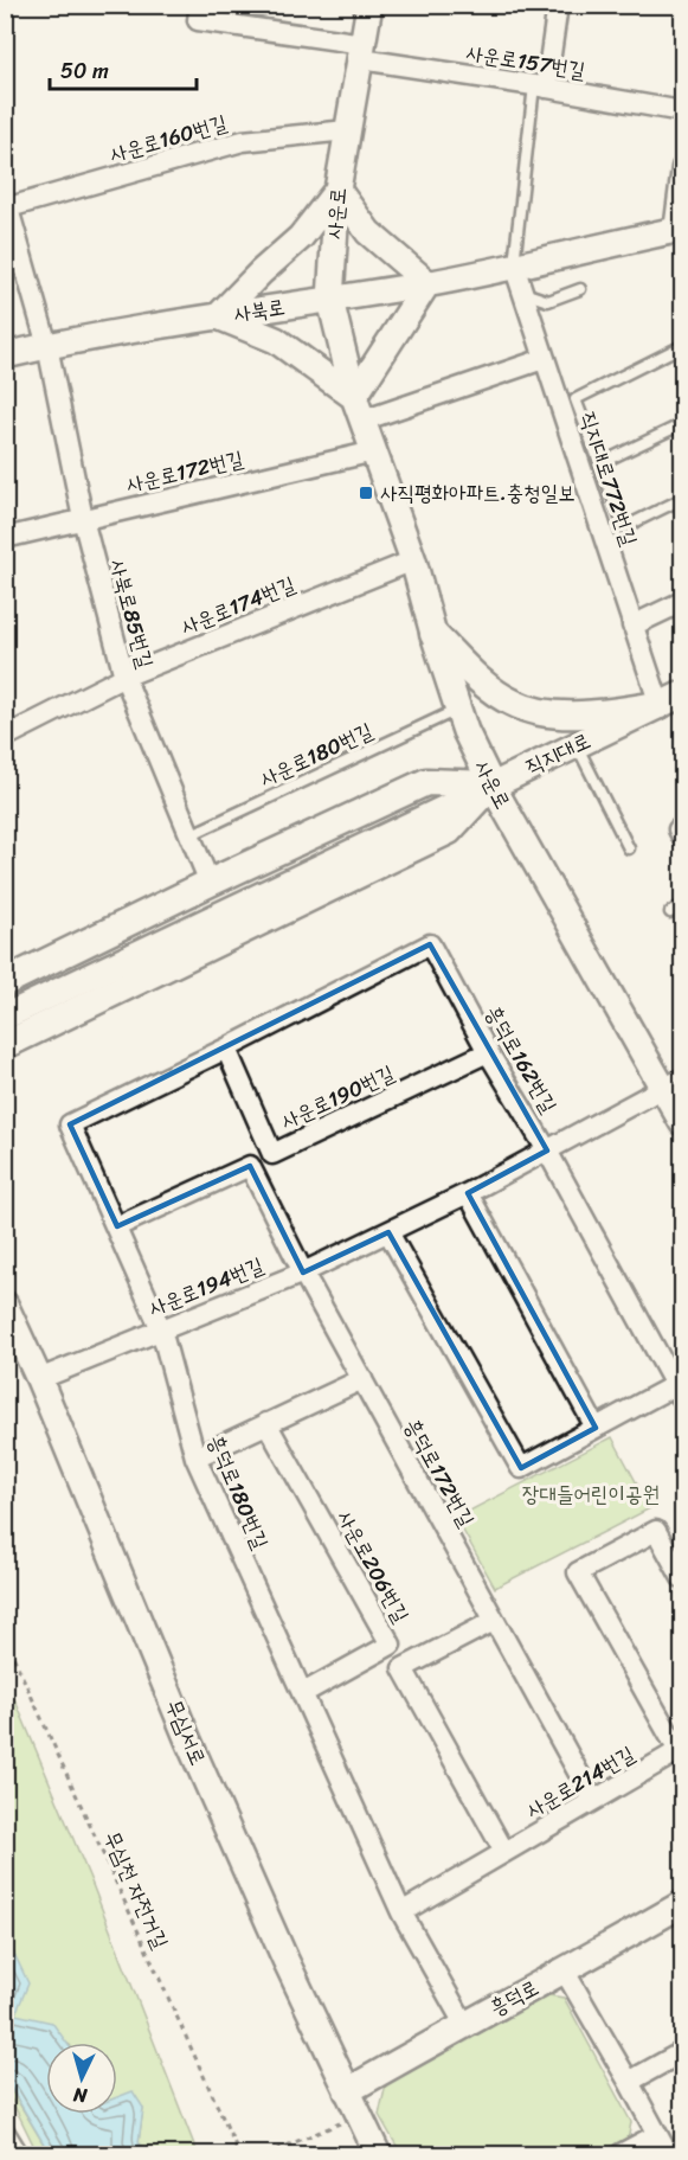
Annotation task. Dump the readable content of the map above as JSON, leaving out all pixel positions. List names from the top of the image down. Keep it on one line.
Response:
{"streets":{"street":["사운로157번길","사운로160번길","사운로","사북로","사운로172번길","직지대로772번길","사운로174번길","사북로85번길","직지대로","흥덕로162번길","사운로190번길","사운로194번길","흥덕로172번길","흥덕로180번길","사운로206번길","무심서로","사운로214번길","흥덕로"],"lane":["사운로180번길"],"path":["무심천 자전거길"]},"crossings":[["사운로157번길","사운로"],["사운로160번길","사운로"],["사운로160번길","사북로85번길"],["사운로","사북로"],["사운로","사운로172번길"],["사운로","사운로174번길"],["사운로","직지대로"],["사운로","사운로180번길"],["사운로","사운로194번길"],["사북로","직지대로772번길"],["사북로","사북로85번길"],["사운로172번길","사북로85번길"],["직지대로772번길","직지대로"],["사운로174번길","사북로85번길"],["사북로85번길","사운로180번길"],["흥덕로162번길","사운로190번길"],["흥덕로162번길","사운로194번길"],["흥덕로162번길","흥덕로180번길"],["사운로190번길","흥덕로180번길"],["사운로194번길","흥덕로172번길"],["사운로194번길","흥덕로180번길"],["사운로194번길","무심서로"],["흥덕로172번길","흥덕로180번길"],["흥덕로172번길","사운로214번길"],["흥덕로180번길","사운로206번길"],["흥덕로180번길","사운로214번길"],["흥덕로180번길","흥덕로"],["무심서로","흥덕로"]],"parks":["장대들어린이공원"],"places":{"transit":["사직평화아파트.충청일보"]},"scale_bar":"50 m","north":"bottom"}
